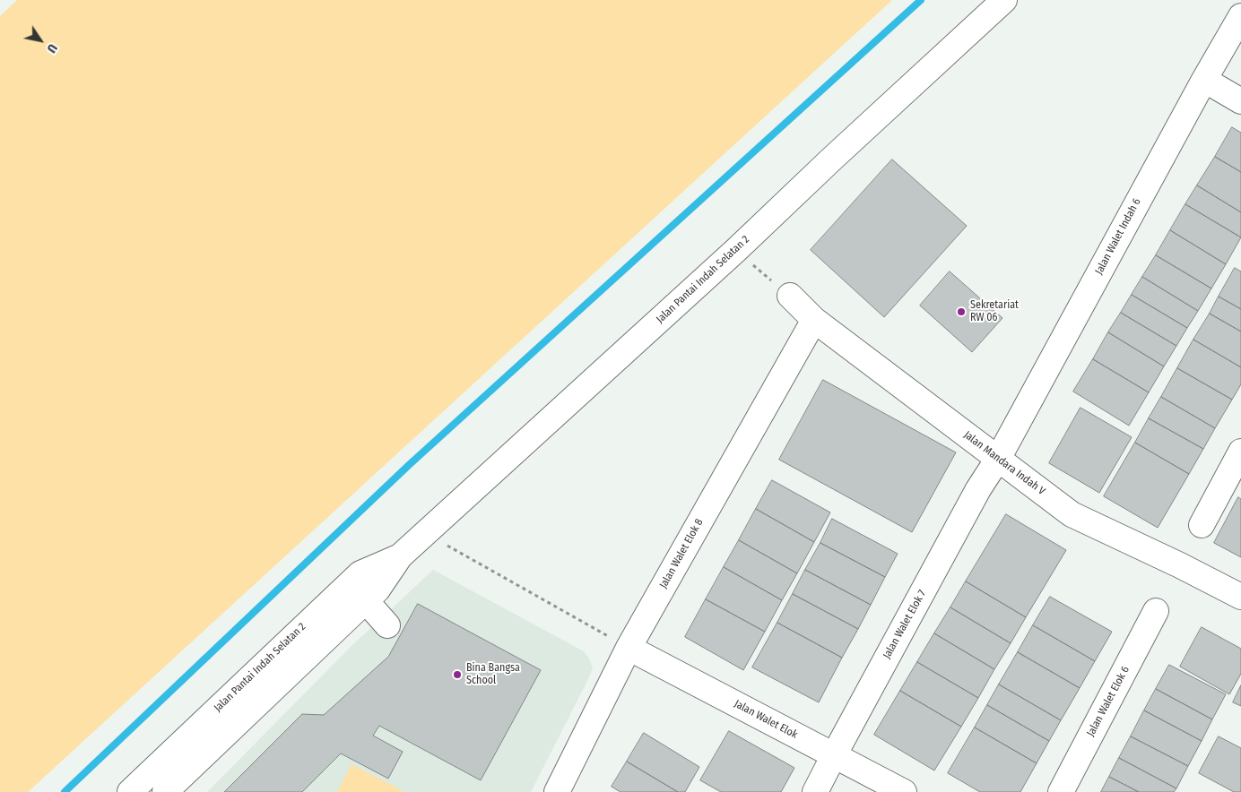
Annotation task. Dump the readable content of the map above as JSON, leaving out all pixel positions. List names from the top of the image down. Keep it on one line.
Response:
{"streets":{"street":["Jalan Walet Indah 6","Jalan Pantai Indah Selatan 2","Jalan Mandara Indah V","Jalan Walet Elok 8","Jalan Walet Elok 7","Jalan Walet Elok 6","Jalan Walet Elok"]},"crossings":[["Jalan Walet Indah 6","Jalan Mandara Indah V"],["Jalan Walet Indah 6","Jalan Walet Elok 7"],["Jalan Mandara Indah V","Jalan Walet Elok 8"],["Jalan Mandara Indah V","Jalan Walet Elok 7"],["Jalan Walet Elok 8","Jalan Walet Elok"],["Jalan Walet Elok 7","Jalan Walet Elok"]],"places":["Sekretariat RW 06","Bina Bangsa School"],"north":"bottom right"}
